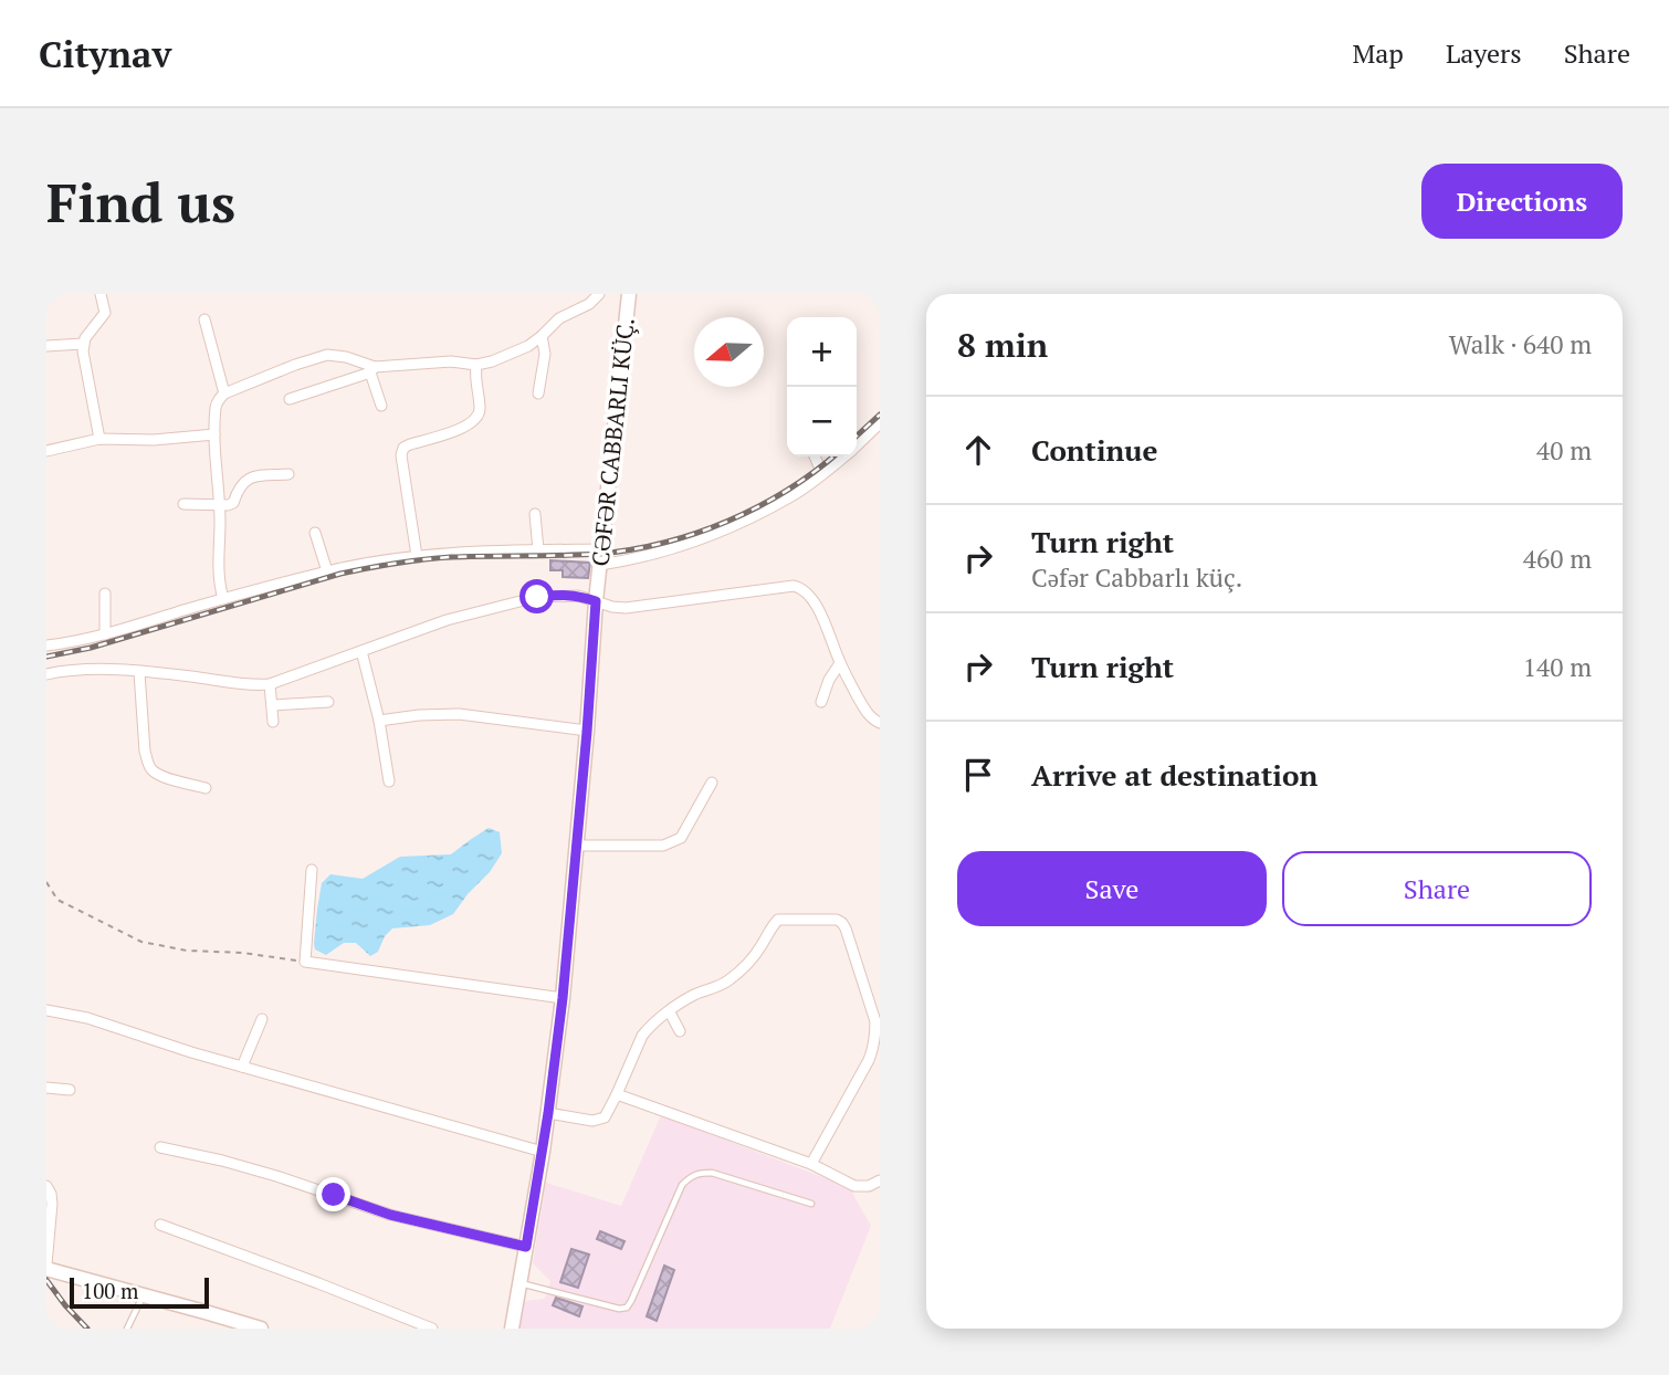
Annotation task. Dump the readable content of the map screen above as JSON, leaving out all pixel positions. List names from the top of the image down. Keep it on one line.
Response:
{"scale_bar":"100 m","north":"left","page":{"header":"Citynav","nav":["Map","Layers","Share"],"buttons":["Directions",["Save","Share"]],"title":"Find us","heading":["8 min","Walk · 640 m"],"map_buttons":["+","−"],"list":[["Continue","40 m"],["Turn right","Cəfər Cabbarlı küç.","460 m"],["Turn right","140 m"],"Arrive at destination"],"scale":"100 m"}}
